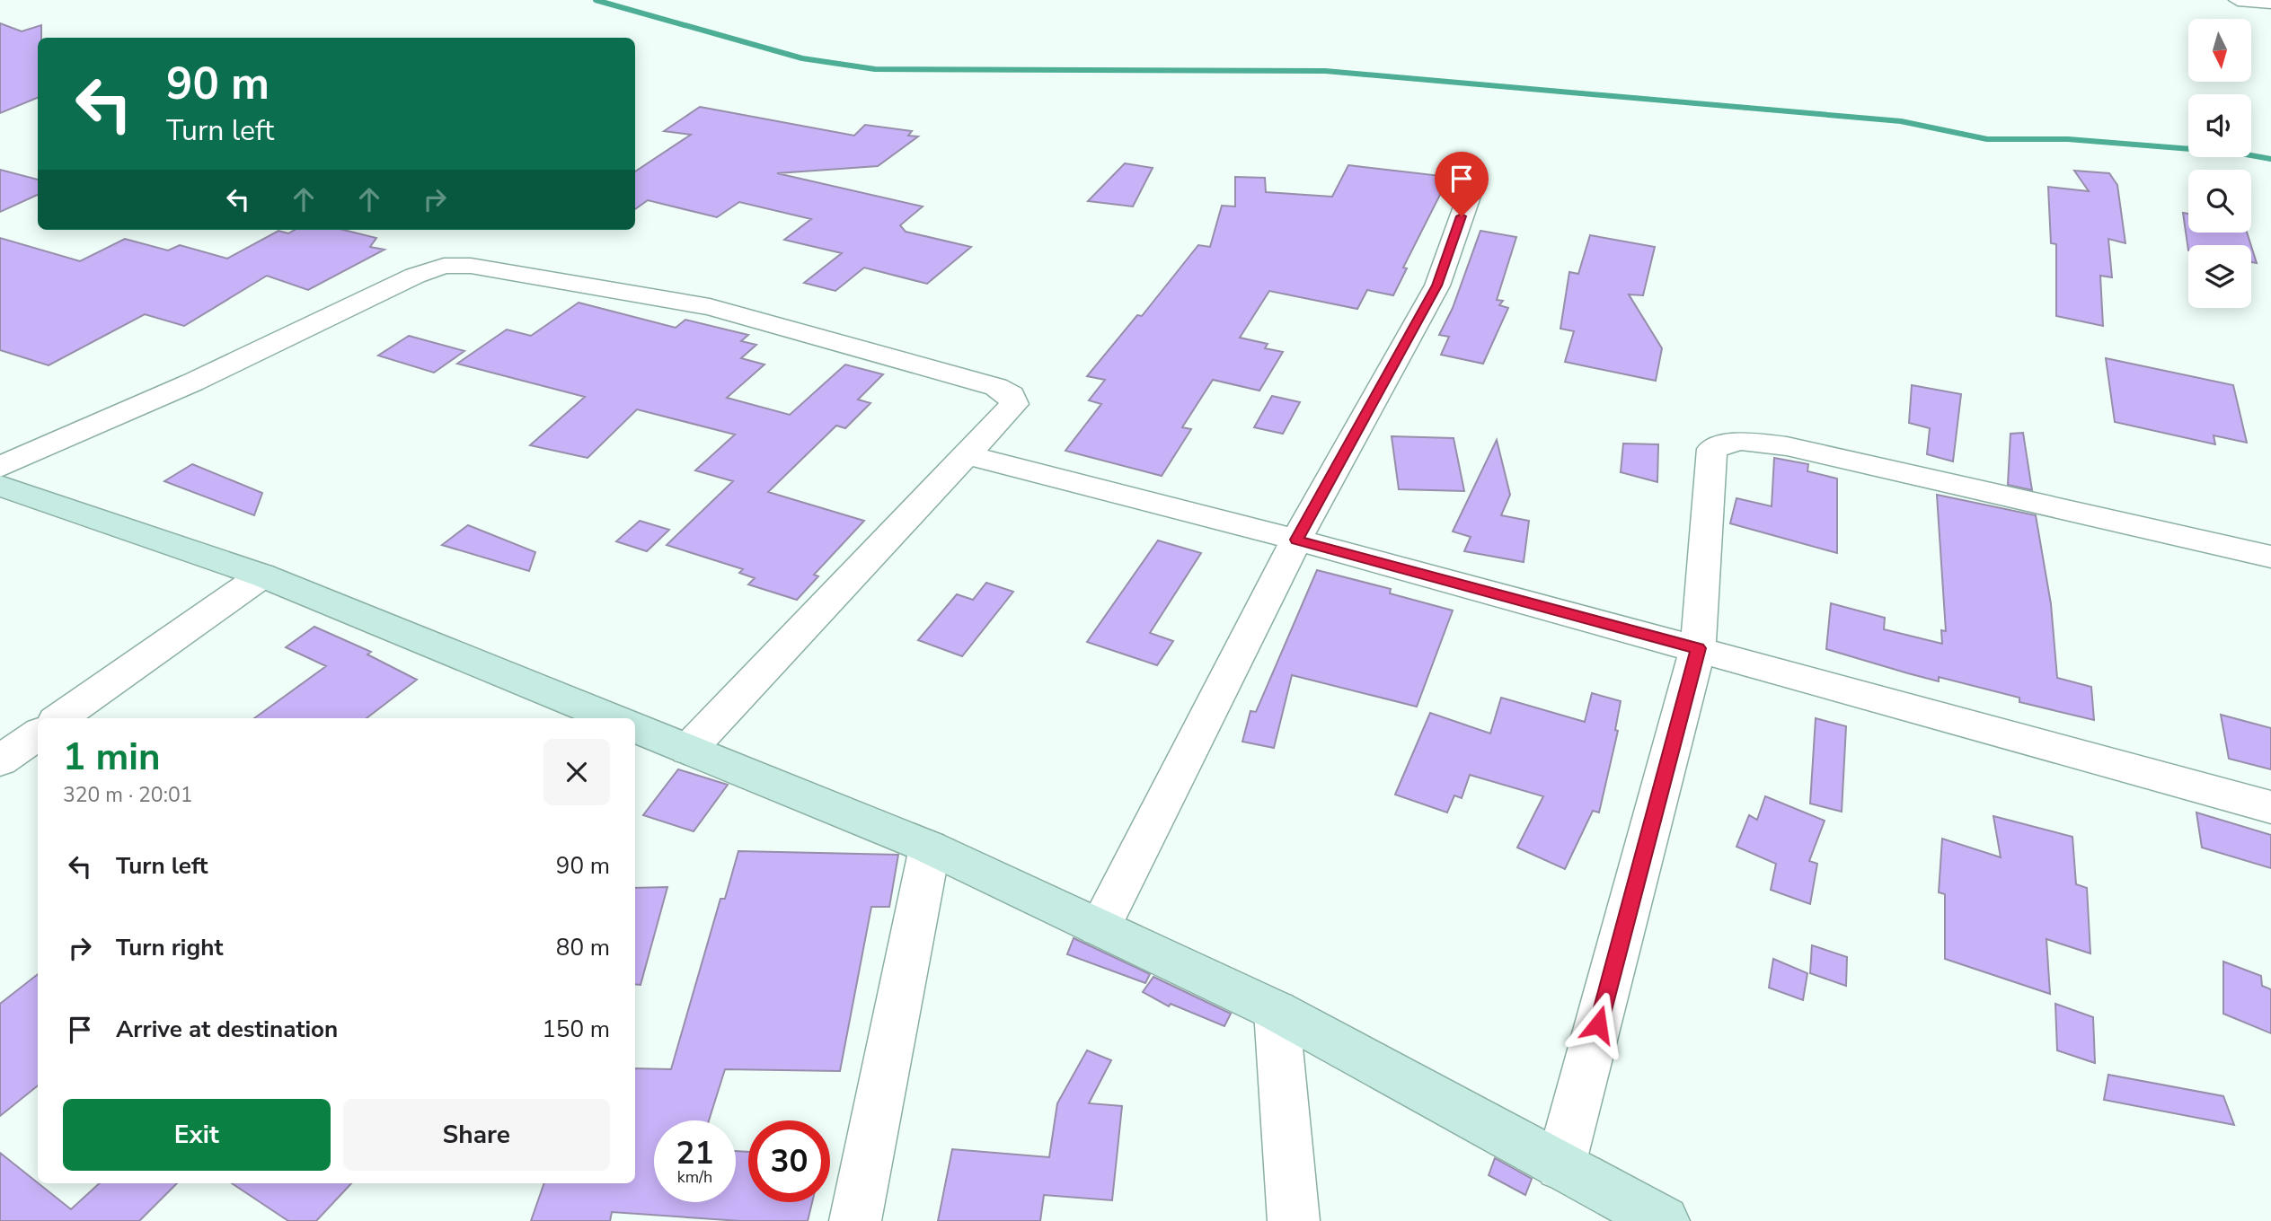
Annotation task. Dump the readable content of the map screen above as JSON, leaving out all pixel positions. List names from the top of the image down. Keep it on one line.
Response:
{"north":"bottom","page":{"turn":["90 m","Turn left"],"heading":["1 min","320 m · 20:01"],"list":[{"name":"Turn left","value":"90 m"},{"name":"Turn right","value":"80 m"},{"name":"Arrive at destination","value":"150 m"}],"buttons":["Exit","Share"],"speed":"21 km/h","limit":"30"}}
